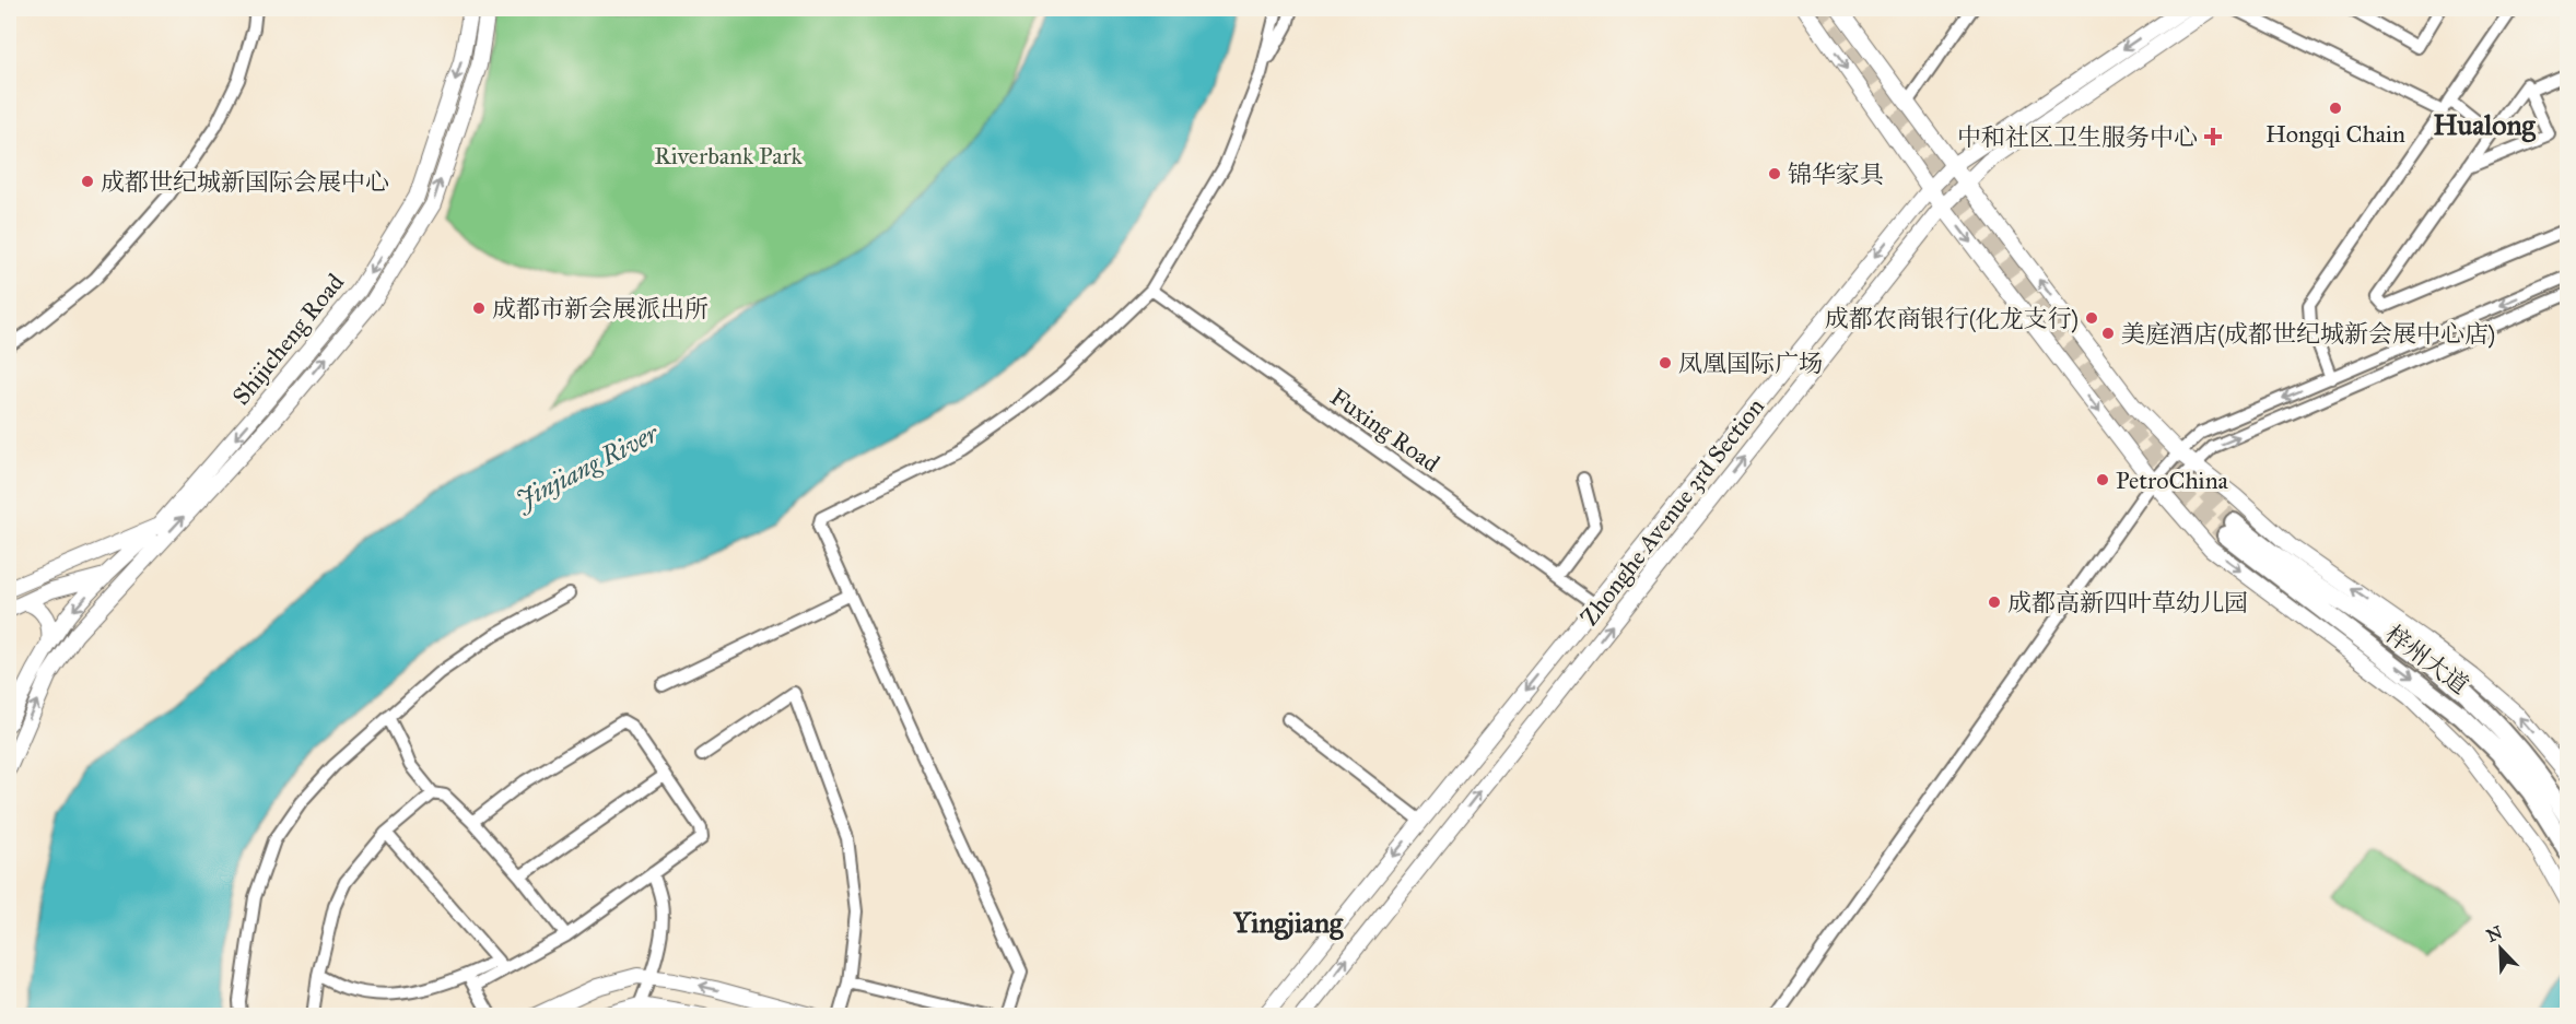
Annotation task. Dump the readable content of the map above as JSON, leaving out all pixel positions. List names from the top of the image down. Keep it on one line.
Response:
{"streets":{"highway":["梓州大道"],"main road":["Shijicheng Road","Zhonghe Avenue 3rd Section"],"street":["Fuxing Road"]},"districts":["Hualong","Yingjiang"],"water":["Jinjiang River"],"parks":["Riverbank Park"],"places":{"other":["Hongqi Chain","锦华家具","成都世纪城新国际会展中心","成都市新会展派出所","成都农商银行(化龙支行)","美庭酒店(成都世纪城新会展中心店)","凤凰国际广场","PetroChina","成都高新四叶草幼儿园"],"health":["中和社区卫生服务中心"]},"north":"top left"}
